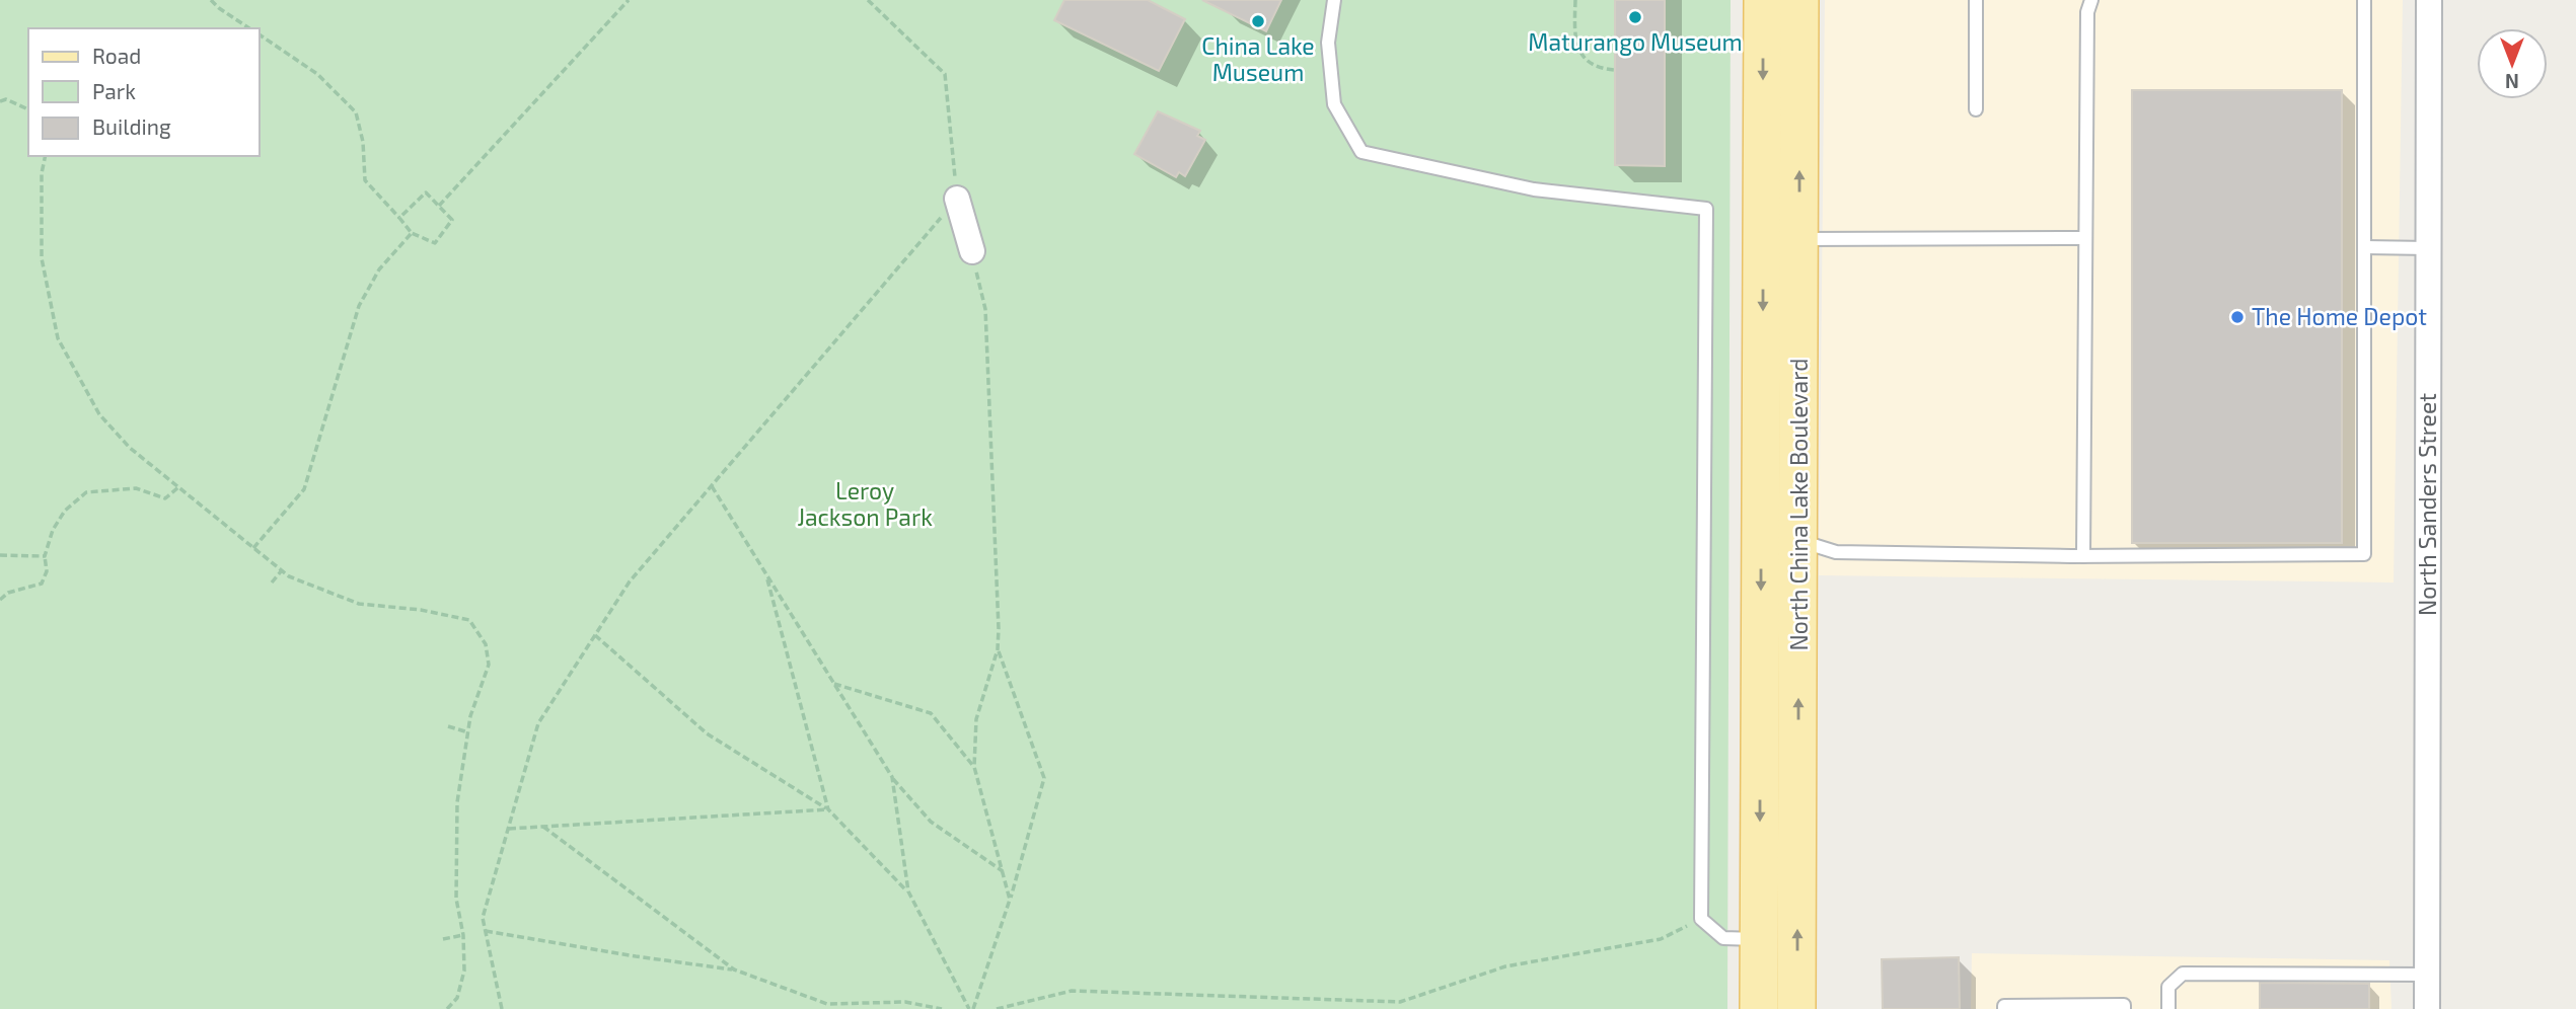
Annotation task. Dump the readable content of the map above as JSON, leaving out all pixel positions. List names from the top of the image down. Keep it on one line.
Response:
{"streets":{"main road":["North China Lake Boulevard"],"street":["North Sanders Street"]},"parks":["Leroy Jackson Park"],"places":["Maturango Museum","China Lake Museum","The Home Depot"],"legend":["Road","Park","Building"],"north":"bottom"}
